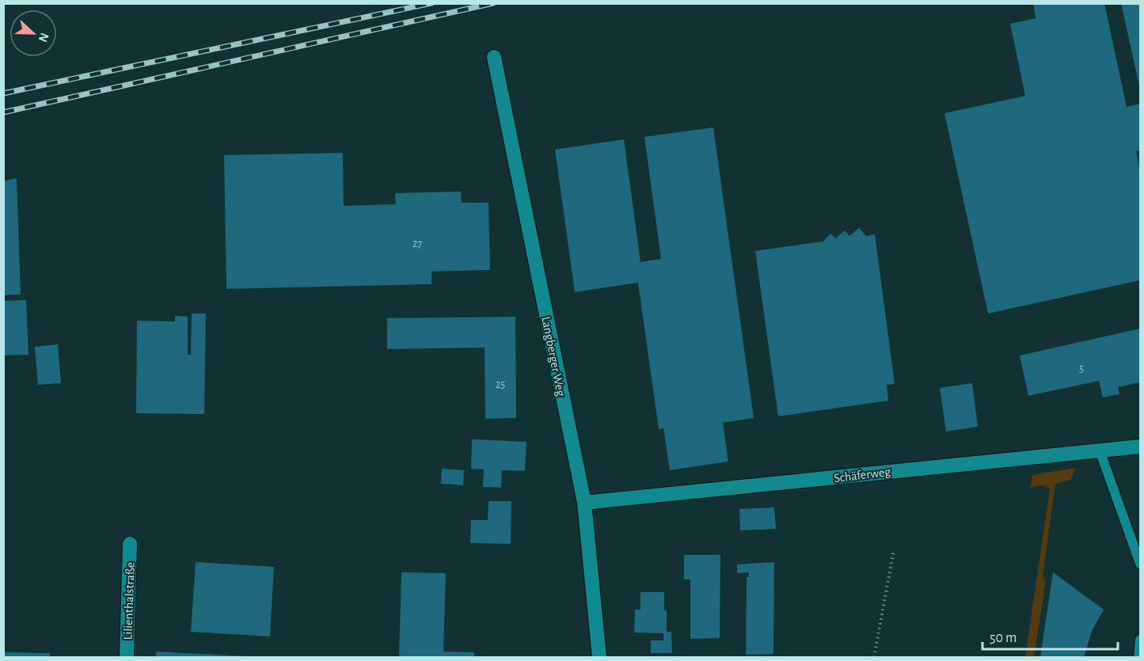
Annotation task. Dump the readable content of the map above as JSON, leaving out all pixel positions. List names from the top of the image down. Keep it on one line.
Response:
{"streets":{"street":["Langberger Weg","Schäferweg","Lilienthalstraße"]},"crossings":[["Langberger Weg","Schäferweg"]],"house_numbers":["27","5","25"],"scale_bar":"50 m","north":"right"}
